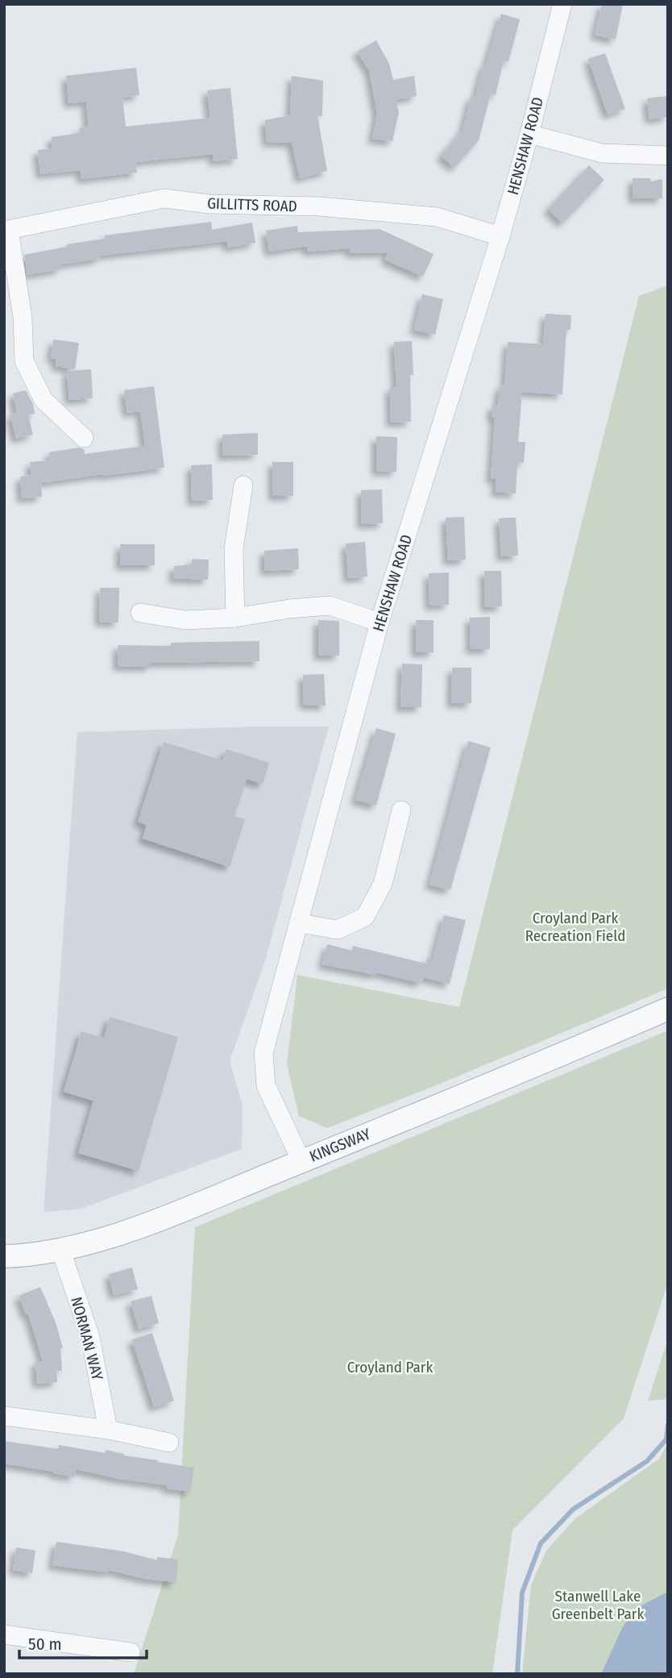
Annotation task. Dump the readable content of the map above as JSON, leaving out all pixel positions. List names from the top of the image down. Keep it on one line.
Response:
{"streets":{"street":["HENSHAW ROAD","GILLITTS ROAD","KINGSWAY","NORMAN WAY"]},"crossings":[["HENSHAW ROAD","GILLITTS ROAD"],["HENSHAW ROAD","KINGSWAY"],["KINGSWAY","NORMAN WAY"]],"parks":["Croyland Park Recreation Field","Croyland Park","Stanwell Lake Greenbelt Park"],"scale_bar":"50 m"}
